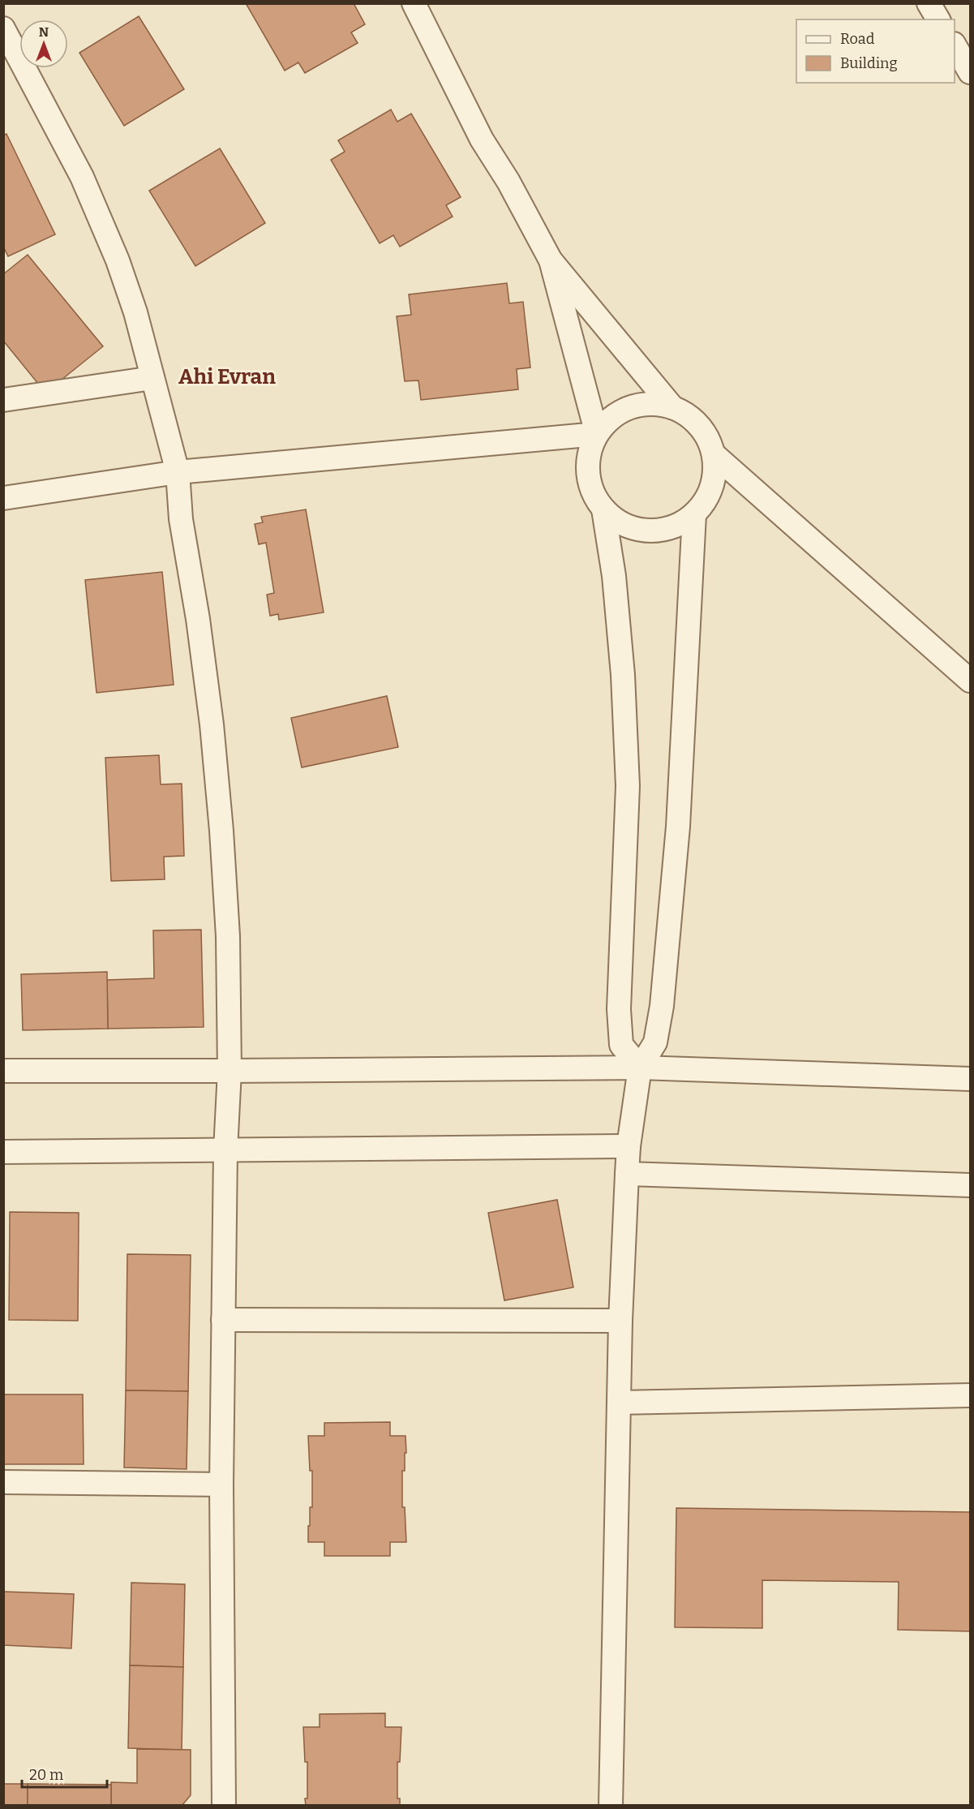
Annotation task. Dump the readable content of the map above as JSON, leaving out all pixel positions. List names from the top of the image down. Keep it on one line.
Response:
{"districts":["Ahi Evran"],"legend":["Road","Building"],"scale_bar":"20 m","north":"top"}
